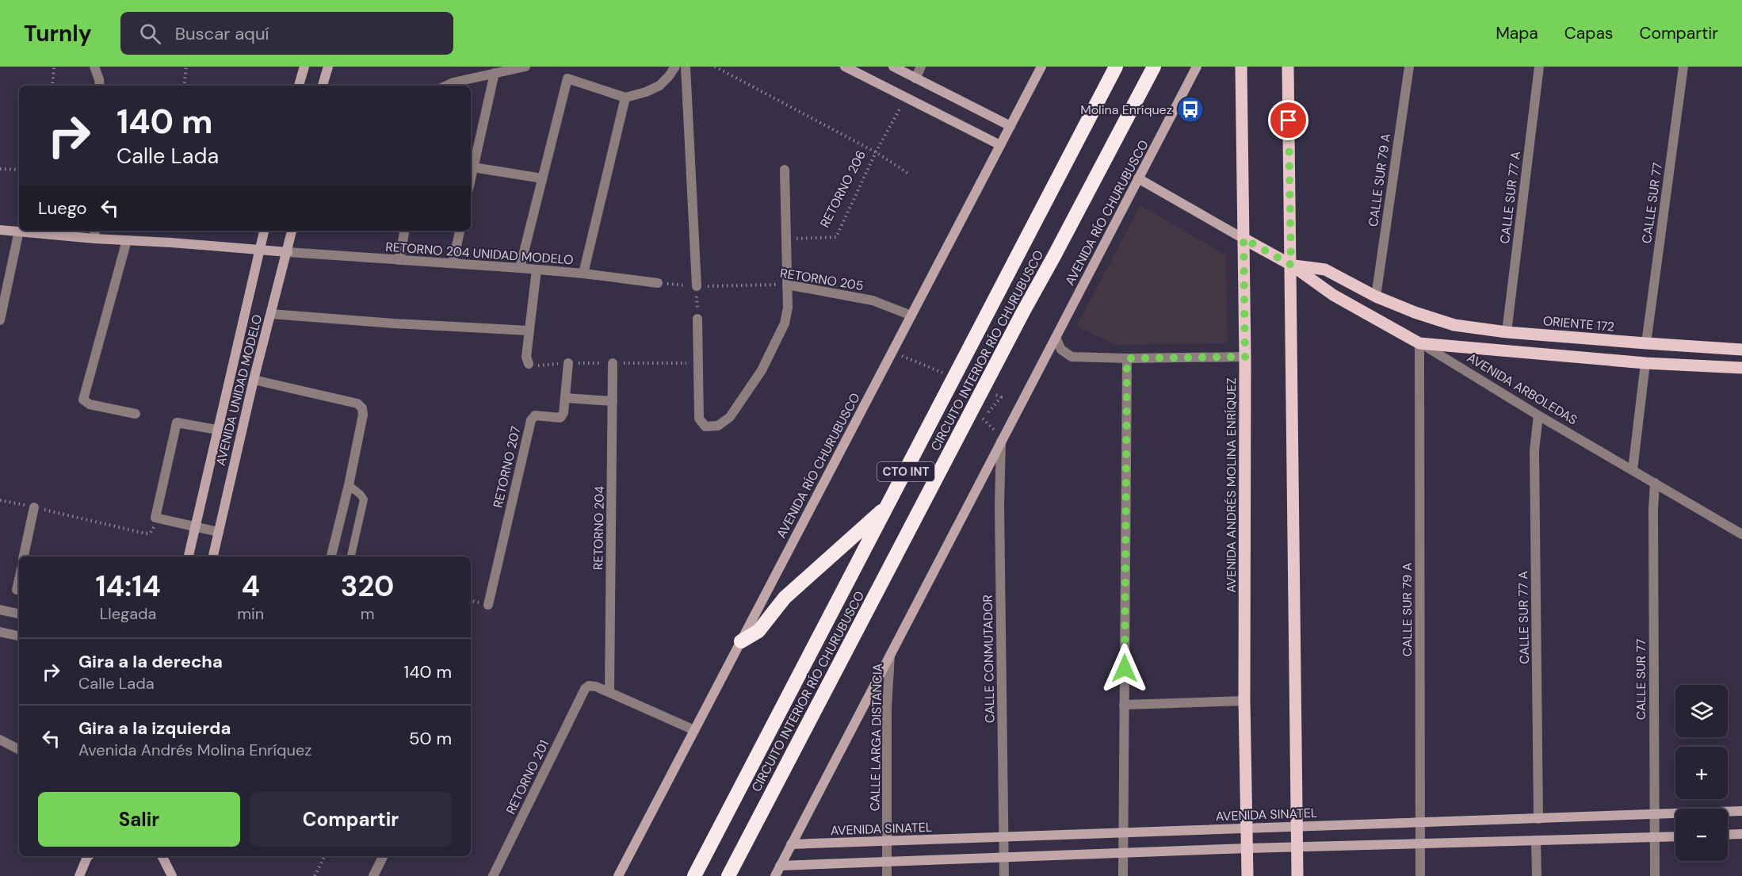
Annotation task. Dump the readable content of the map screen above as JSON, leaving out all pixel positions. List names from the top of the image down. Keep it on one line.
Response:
{"streets":{"highway":["CIRCUITO INTERIOR RÍO CHURUBUSCO","CTO INT"],"main road":["ORIENTE 172","AVENIDA ARBOLEDAS","AVENIDA ANDRÉS MOLINA ENRÍQUEZ"],"street":["CALLE SUR 79 A","CALLE SUR 77 A","CALLE SUR 77","AVENIDA RÍO CHURUBUSCO","RETORNO 204 UNIDAD MODELO","RETORNO 205","AVENIDA UNIDAD MODELO","RETORNO 207","RETORNO 204","CALLE CONMUTADOR","CALLE LARGA DISTANCIA","RETORNO 201","AVENIDA SINATEL"],"path":["RETORNO 206"]},"crossings":[["CALLE SUR 79 A","AVENIDA ARBOLEDAS"],["CALLE SUR 79 A","AVENIDA SINATEL"],["CALLE SUR 77 A","ORIENTE 172"],["CALLE SUR 77 A","AVENIDA ARBOLEDAS"],["CALLE SUR 77 A","AVENIDA SINATEL"],["CALLE SUR 77","ORIENTE 172"],["CALLE SUR 77","AVENIDA ARBOLEDAS"],["CALLE SUR 77","AVENIDA SINATEL"],["AVENIDA RÍO CHURUBUSCO","RETORNO 205"],["AVENIDA RÍO CHURUBUSCO","AVENIDA ARBOLEDAS"],["AVENIDA RÍO CHURUBUSCO","CALLE CONMUTADOR"],["AVENIDA RÍO CHURUBUSCO","CALLE LARGA DISTANCIA"],["AVENIDA RÍO CHURUBUSCO","AVENIDA SINATEL"],["RETORNO 204 UNIDAD MODELO","AVENIDA UNIDAD MODELO"],["ORIENTE 172","AVENIDA ARBOLEDAS"],["AVENIDA ARBOLEDAS","AVENIDA ANDRÉS MOLINA ENRÍQUEZ"],["AVENIDA ANDRÉS MOLINA ENRÍQUEZ","AVENIDA SINATEL"],["RETORNO 204","RETORNO 201"],["CALLE CONMUTADOR","AVENIDA SINATEL"],["CALLE LARGA DISTANCIA","AVENIDA SINATEL"]],"places":{"bus stop":["Molina Enríquez"]},"page":{"header":"Turnly","search":"Buscar aquí","nav":["Mapa","Capas","Compartir"],"turn":["140 m","Calle Lada"],"then":"Luego","eta":["14:14","Llegada","4","min","320","m"],"list":[{"name":"Gira a la derecha","note":"Calle Lada","value":"140 m"},{"name":"Gira a la izquierda","note":"Avenida Andrés Molina Enríquez","value":"50 m"}],"map_buttons":["+","−"],"buttons":["Salir","Compartir"]}}
